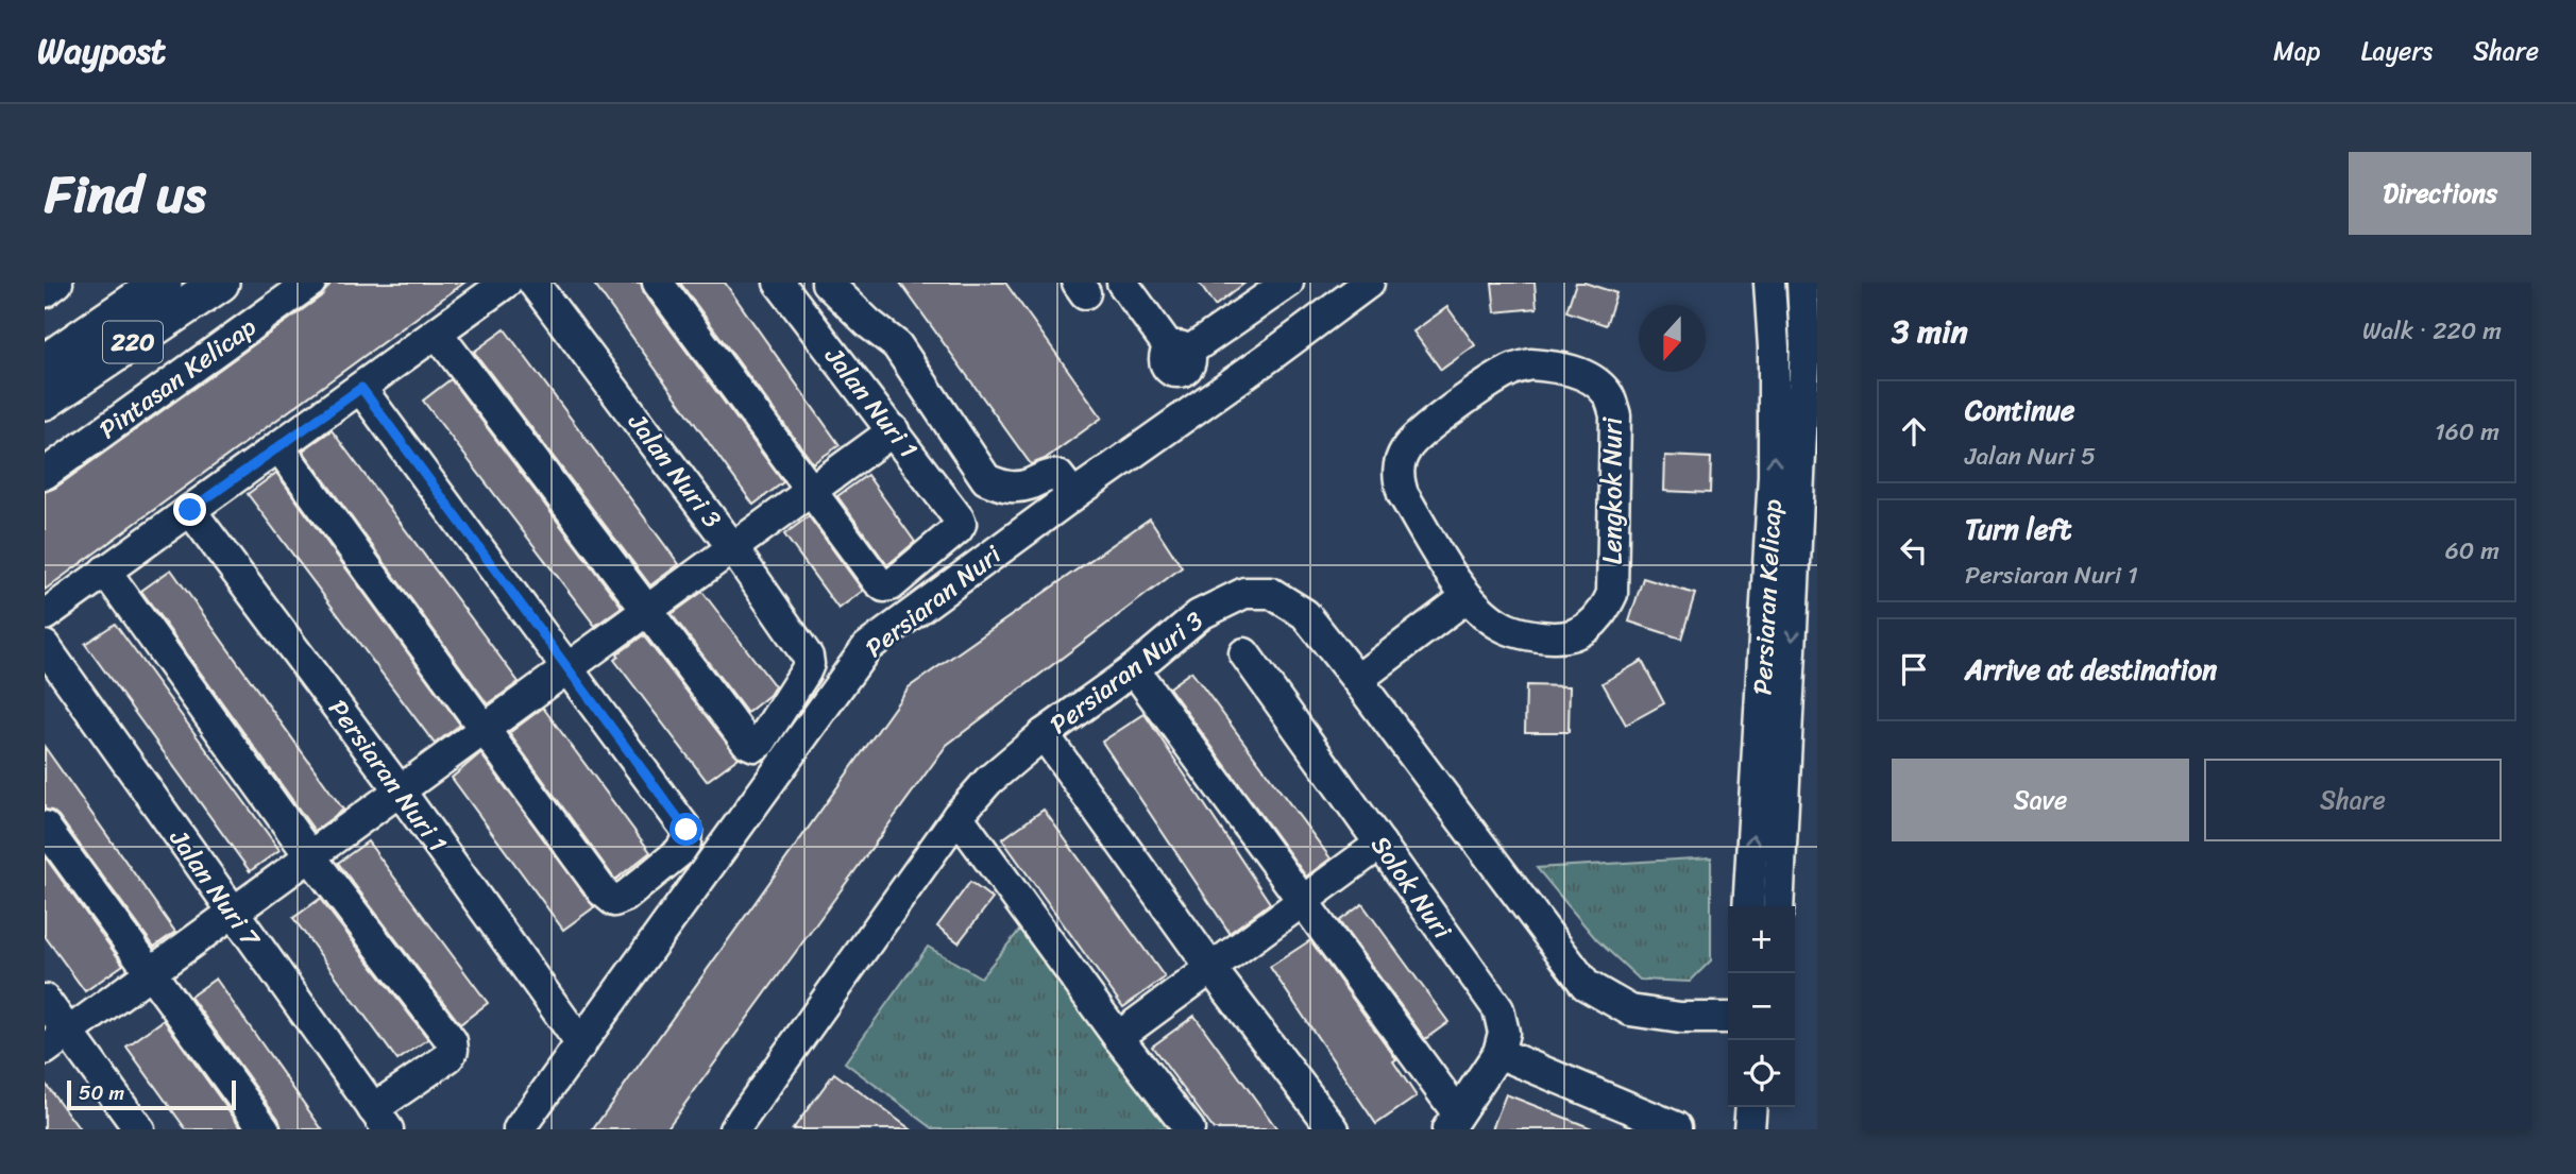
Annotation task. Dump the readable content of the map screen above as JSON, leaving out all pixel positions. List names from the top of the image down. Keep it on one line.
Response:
{"streets":{"main road":["220"],"street":["Pintasan Kelicap","Jalan Nuri 1","Jalan Nuri 3","Lengkok Nuri","Persiaran Kelicap","Persiaran Nuri","Persiaran Nuri 3","Persiaran Nuri 1","Solok Nuri","Jalan Nuri 7"]},"crossings":[["Persiaran Nuri","Persiaran Nuri 1"]],"scale_bar":"50 m","north":"bottom","page":{"header":"Waypost","nav":["Map","Layers","Share"],"title":"Find us","buttons":["Directions",["Save","Share"]],"heading":["3 min","Walk · 220 m"],"list":[["Continue","Jalan Nuri 5","160 m"],["Turn left","Persiaran Nuri 1","60 m"],"Arrive at destination"],"map_buttons":["+","−"],"scale":"50 m"}}
